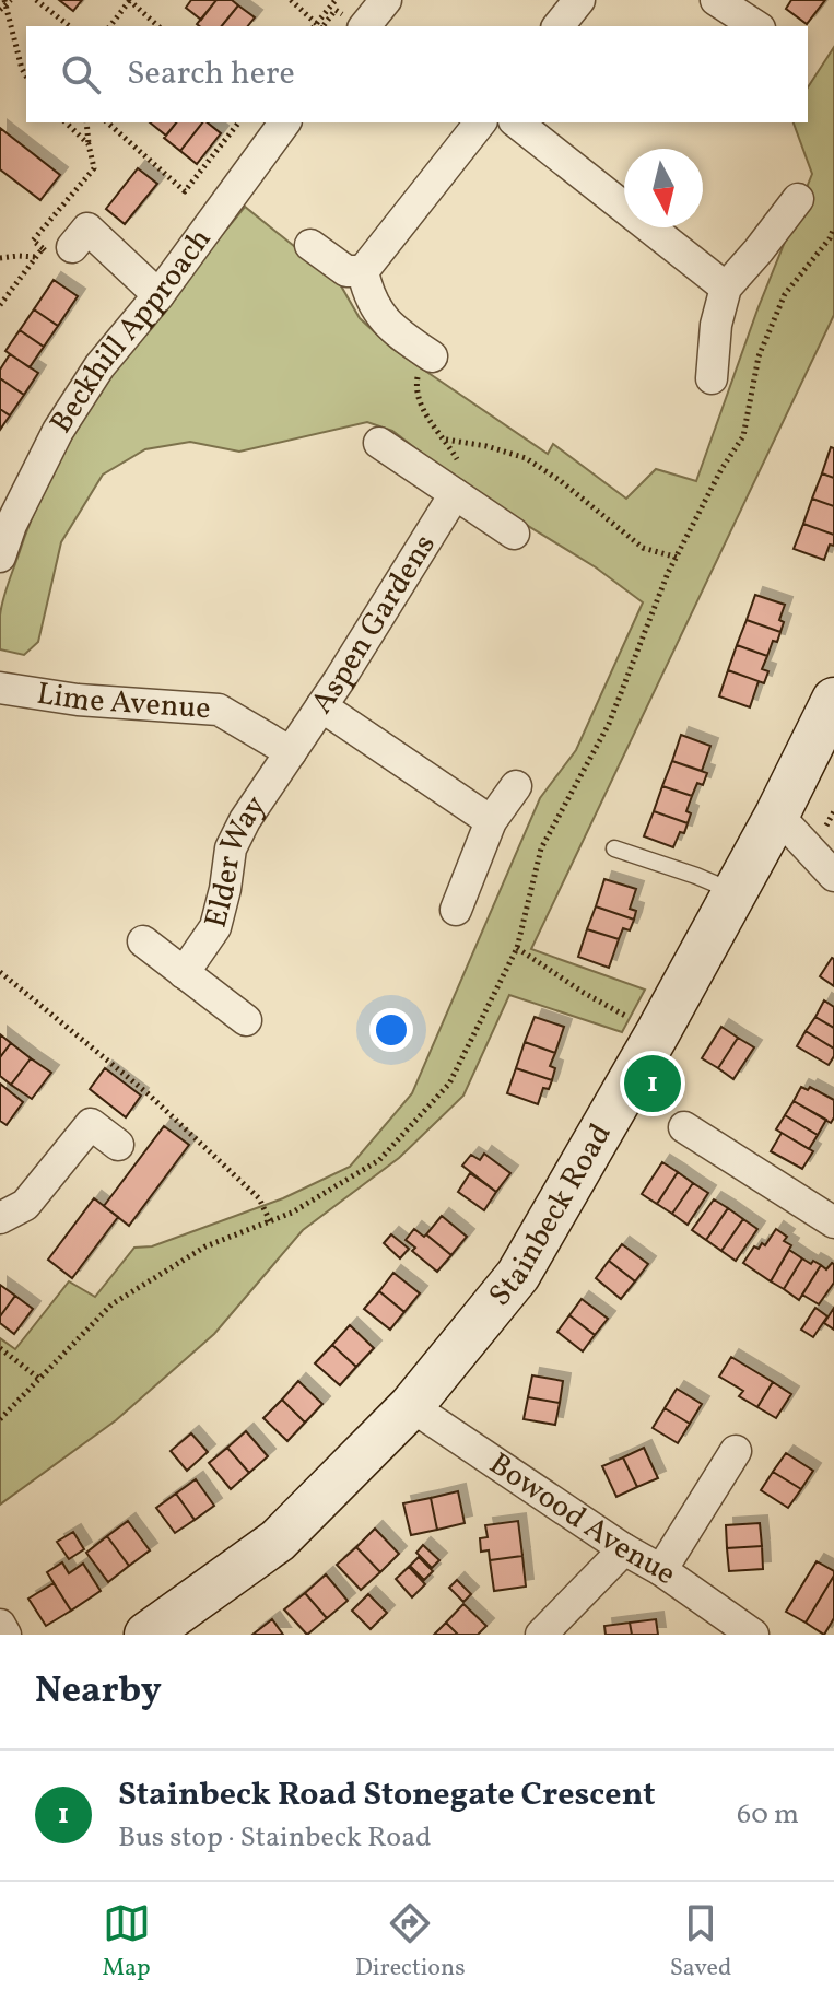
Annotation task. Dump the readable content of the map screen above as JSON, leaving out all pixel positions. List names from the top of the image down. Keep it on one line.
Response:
{"streets":{"street":["Beckhill Approach","Aspen Gardens","Lime Avenue","Elder Way","Stainbeck Road","Bowood Avenue"]},"crossings":[["Aspen Gardens","Lime Avenue"],["Aspen Gardens","Elder Way"],["Lime Avenue","Elder Way"],["Stainbeck Road","Bowood Avenue"]],"north":"bottom","page":{"search":"Search here","pins":"1","heading":"Nearby","list":[{"mark":"1","name":"Stainbeck Road Stonegate Crescent","note":"Bus stop · Stainbeck Road","value":"60 m"}],"nav":["Map","Directions","Saved"]}}
